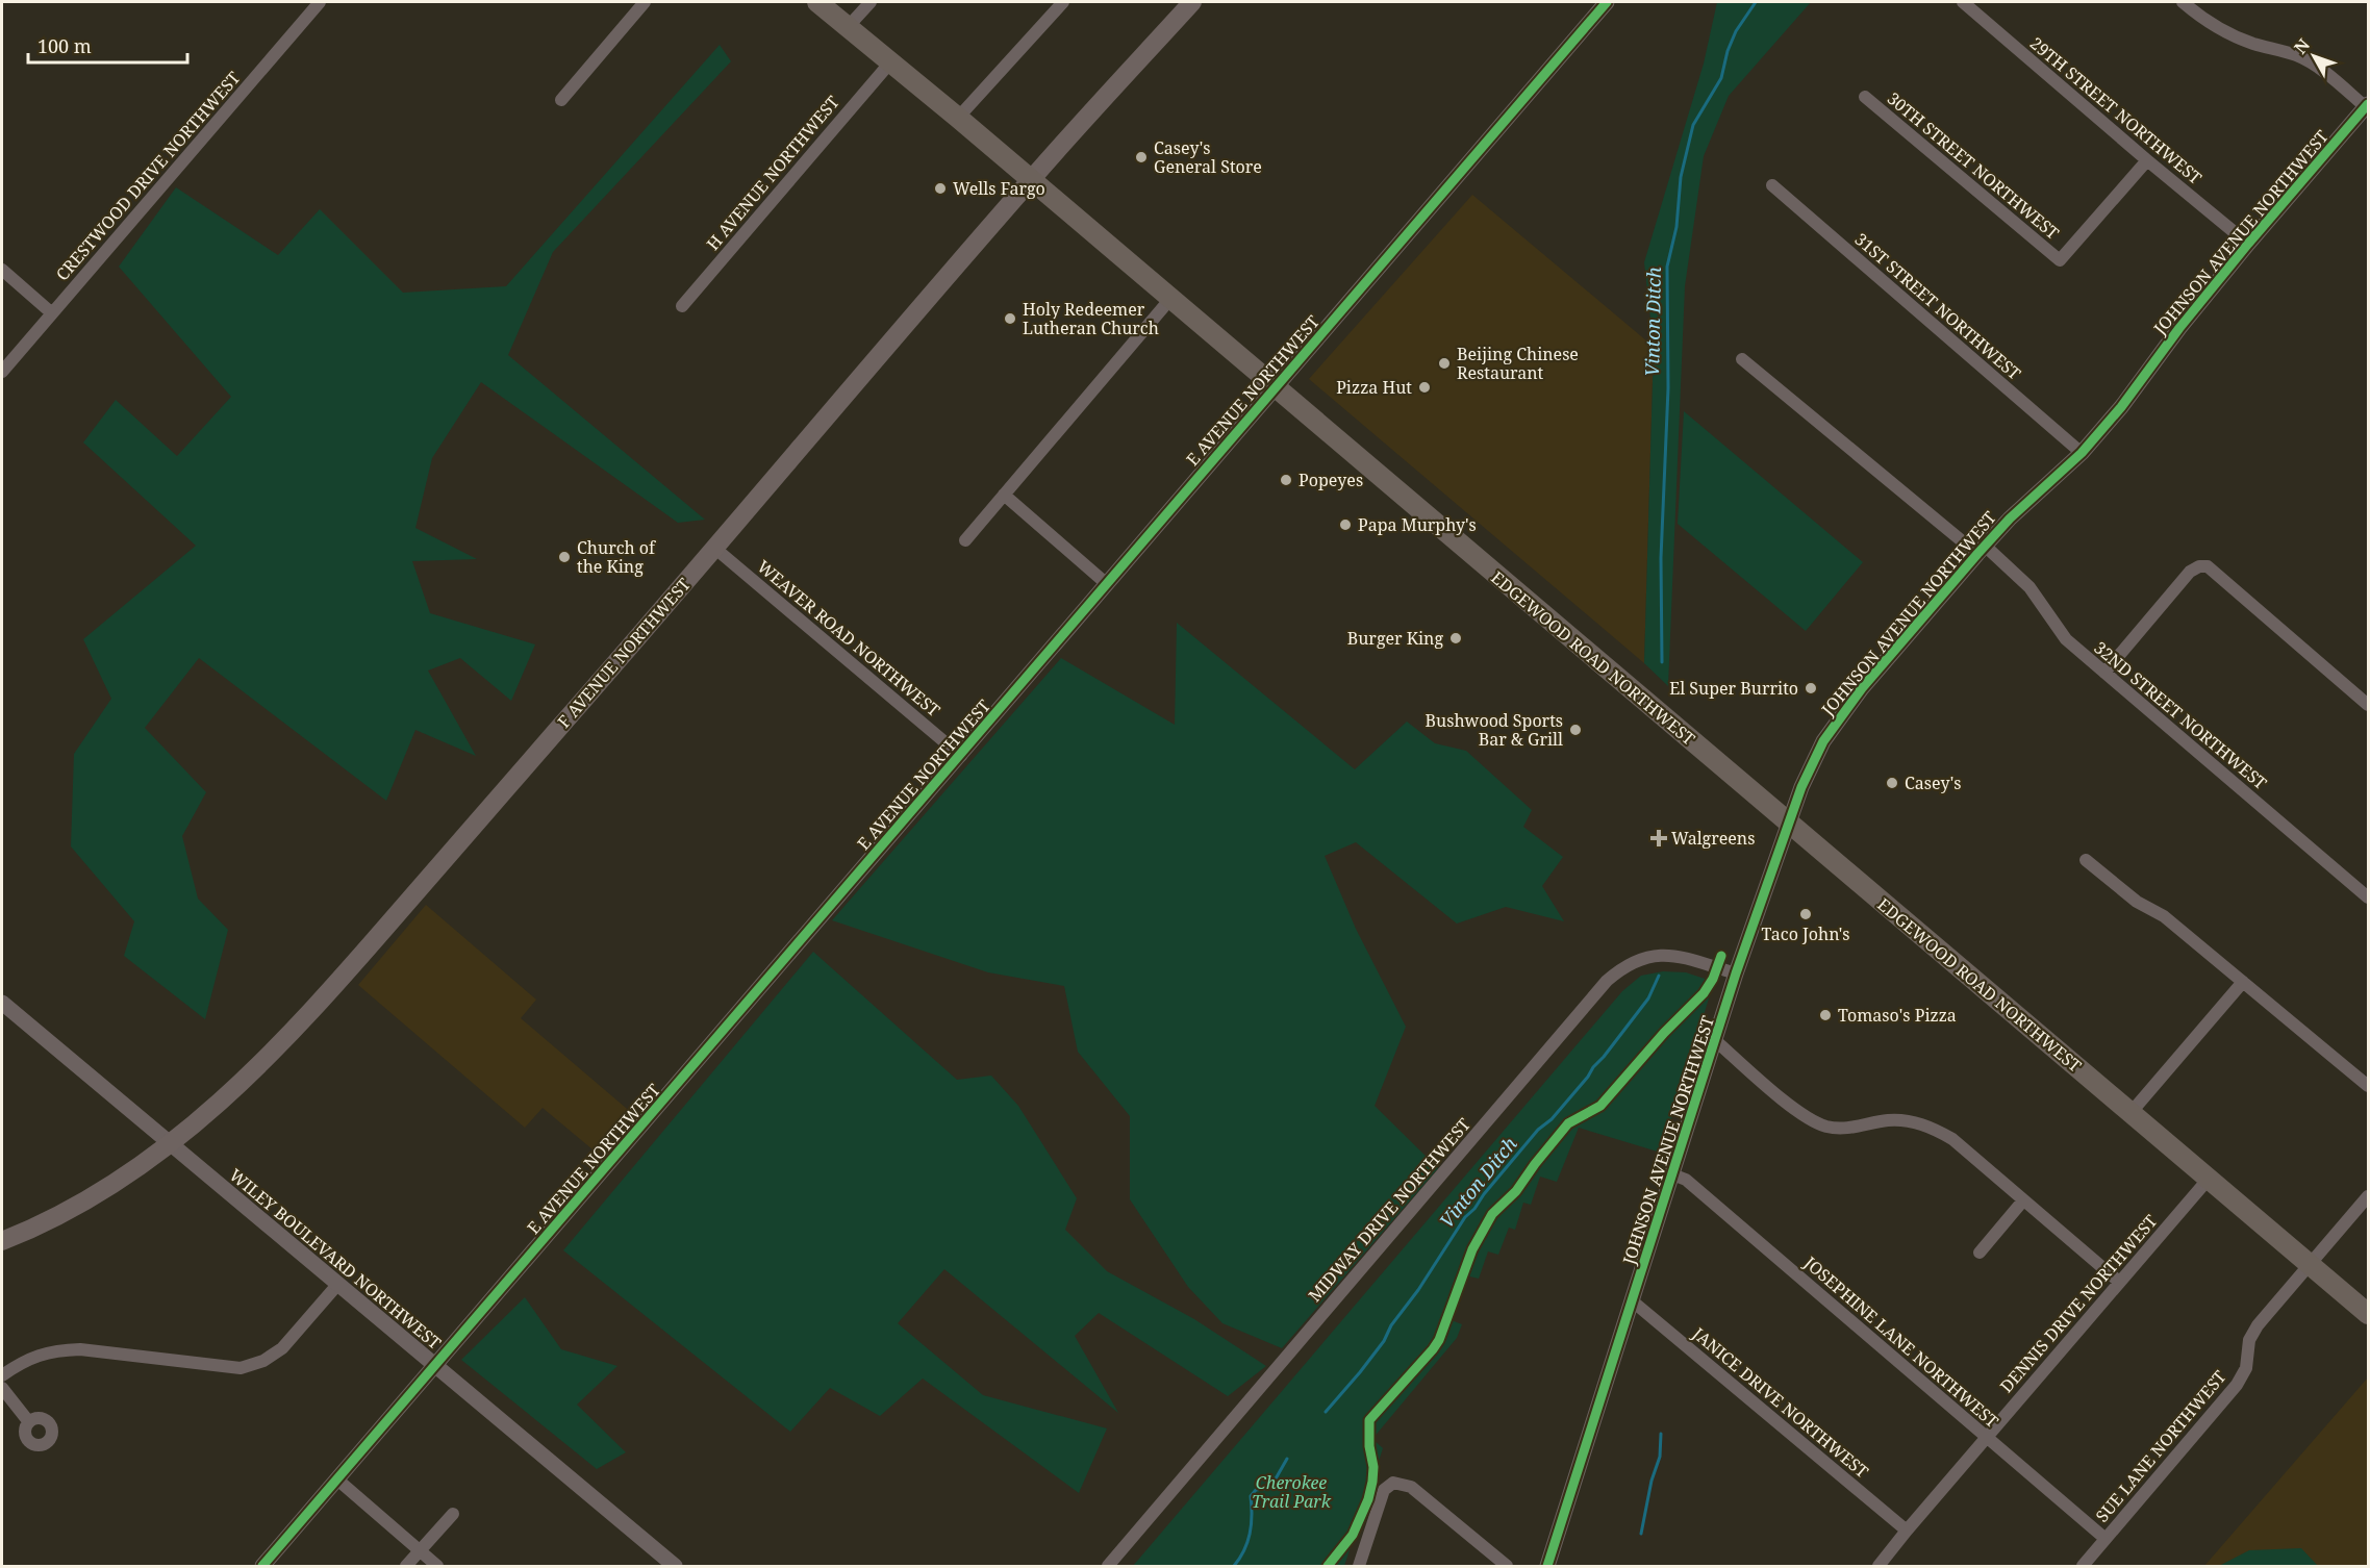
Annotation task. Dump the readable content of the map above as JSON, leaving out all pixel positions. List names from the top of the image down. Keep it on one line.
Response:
{"streets":{"main road":["F AVENUE NORTHWEST","EDGEWOOD ROAD NORTHWEST"],"street":["29TH STREET NORTHWEST","30TH STREET NORTHWEST","H AVENUE NORTHWEST","CRESTWOOD DRIVE NORTHWEST","JOHNSON AVENUE NORTHWEST","31ST STREET NORTHWEST","E AVENUE NORTHWEST","WEAVER ROAD NORTHWEST","32ND STREET NORTHWEST","MIDWAY DRIVE NORTHWEST","WILEY BOULEVARD NORTHWEST","DENNIS DRIVE NORTHWEST","JOSEPHINE LANE NORTHWEST","JANICE DRIVE NORTHWEST","SUE LANE NORTHWEST"]},"crossings":[["29TH STREET NORTHWEST","30TH STREET NORTHWEST"],["29TH STREET NORTHWEST","JOHNSON AVENUE NORTHWEST"],["H AVENUE NORTHWEST","EDGEWOOD ROAD NORTHWEST"],["JOHNSON AVENUE NORTHWEST","31ST STREET NORTHWEST"],["JOHNSON AVENUE NORTHWEST","EDGEWOOD ROAD NORTHWEST"],["JOHNSON AVENUE NORTHWEST","32ND STREET NORTHWEST"],["JOHNSON AVENUE NORTHWEST","MIDWAY DRIVE NORTHWEST"],["JOHNSON AVENUE NORTHWEST","JOSEPHINE LANE NORTHWEST"],["JOHNSON AVENUE NORTHWEST","JANICE DRIVE NORTHWEST"],["E AVENUE NORTHWEST","WEAVER ROAD NORTHWEST"],["E AVENUE NORTHWEST","EDGEWOOD ROAD NORTHWEST"],["E AVENUE NORTHWEST","WILEY BOULEVARD NORTHWEST"],["WEAVER ROAD NORTHWEST","F AVENUE NORTHWEST"],["F AVENUE NORTHWEST","EDGEWOOD ROAD NORTHWEST"],["F AVENUE NORTHWEST","WILEY BOULEVARD NORTHWEST"],["EDGEWOOD ROAD NORTHWEST","DENNIS DRIVE NORTHWEST"],["EDGEWOOD ROAD NORTHWEST","SUE LANE NORTHWEST"],["DENNIS DRIVE NORTHWEST","JOSEPHINE LANE NORTHWEST"],["DENNIS DRIVE NORTHWEST","JANICE DRIVE NORTHWEST"],["JOSEPHINE LANE NORTHWEST","SUE LANE NORTHWEST"]],"water":["Vinton Ditch"],"parks":["Cherokee Trail Park"],"places":{"other":["Casey's General Store","Wells Fargo","Holy Redeemer Lutheran Church","Beijing Chinese Restaurant","Pizza Hut","Popeyes","Papa Murphy's","Church of the King","Burger King","El Super Burrito","Bushwood Sports Bar & Grill","Casey's","Taco John's","Tomaso's Pizza"],"health":["Walgreens"]},"scale_bar":"100 m","north":"top left"}
